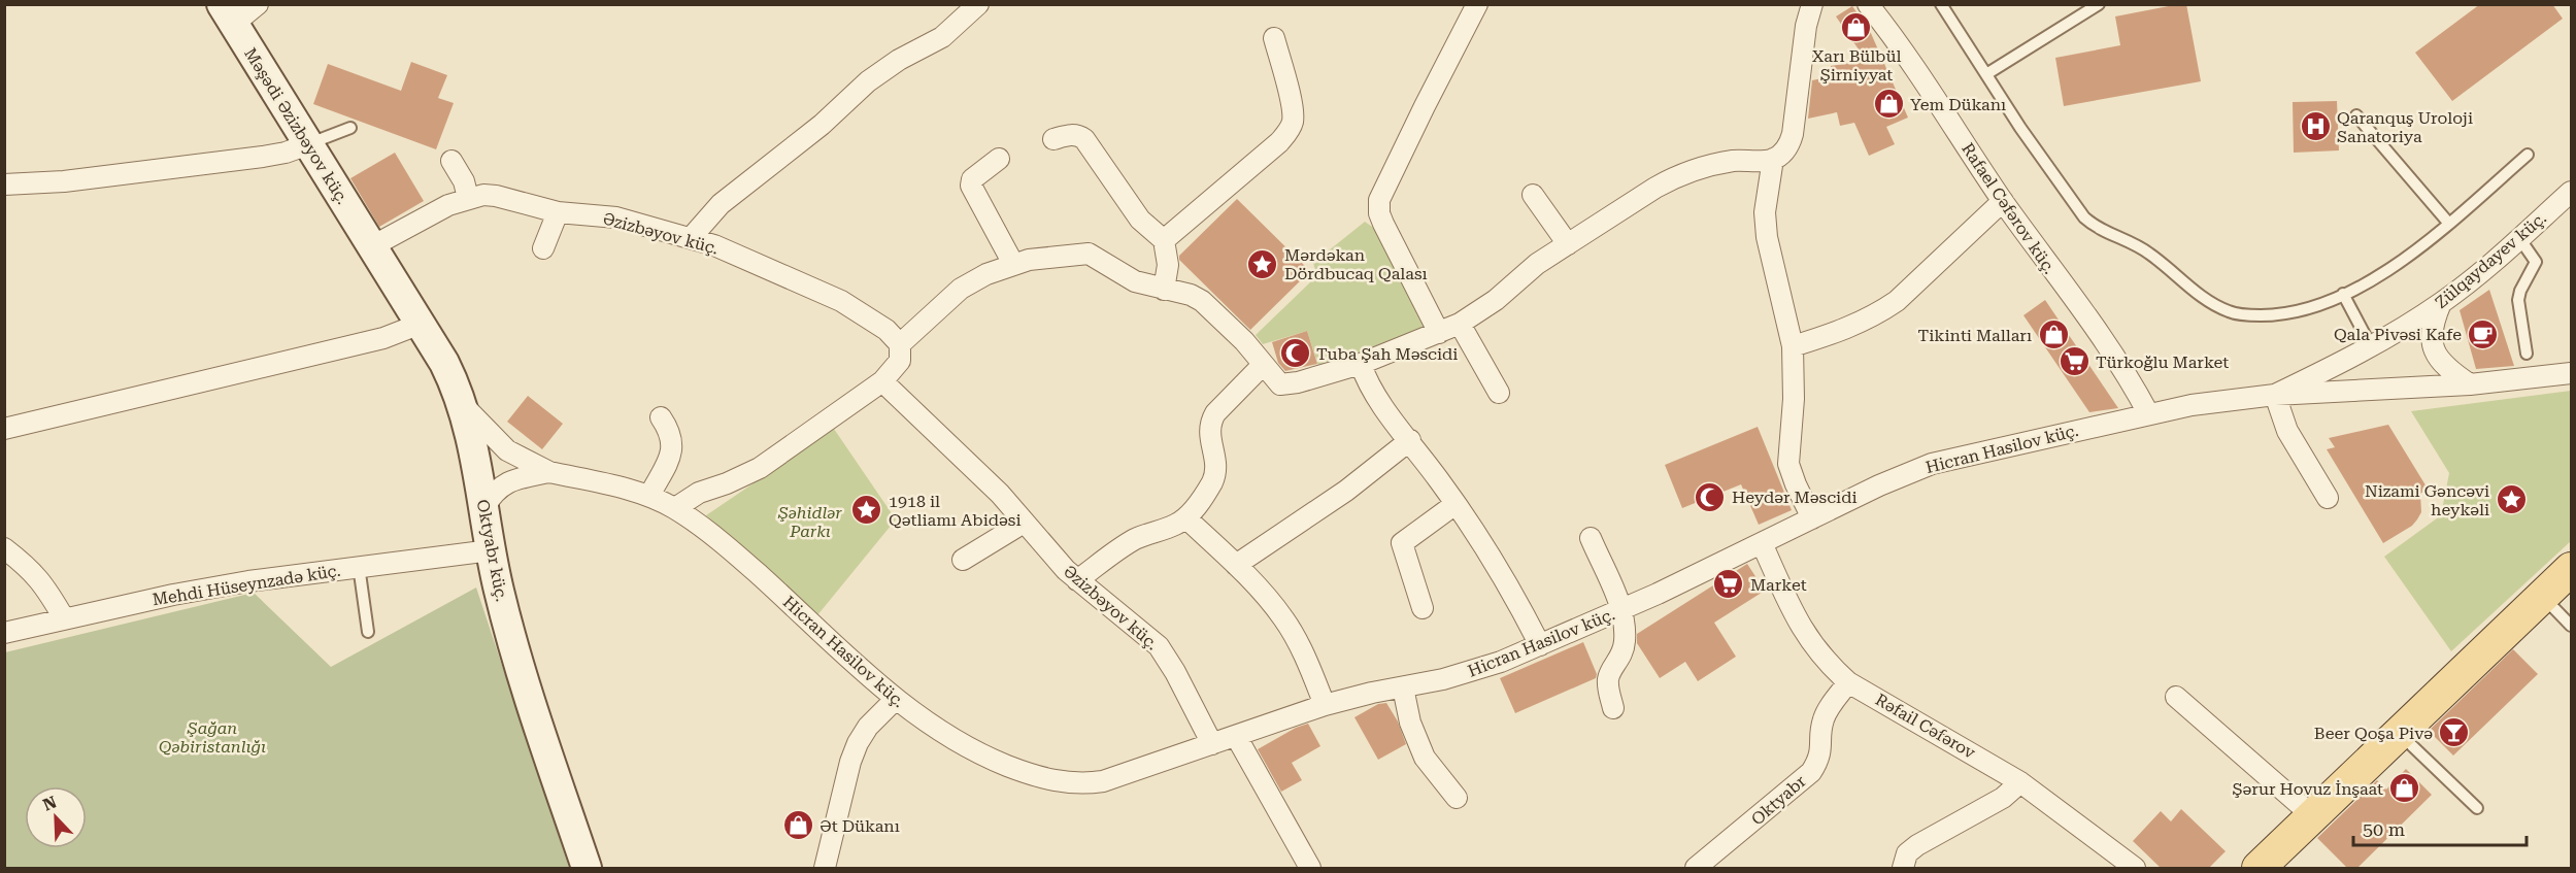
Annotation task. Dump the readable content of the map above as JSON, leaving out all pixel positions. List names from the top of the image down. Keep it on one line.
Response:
{"streets":{"street":["Məşədi Əzizbəyov küç.","Rafael Cəfərov küç.","Əzizbəyov küç.","Zülqaydayev küç.","Hicran Hasilov küç.","Oktyabr küç.","Mehdi Hüseynzadə küç.","Rəfail Cəfərov","Oktyabr"]},"crossings":[["Məşədi Əzizbəyov küç.","Əzizbəyov küç."],["Məşədi Əzizbəyov küç.","Oktyabr küç."],["Rafael Cəfərov küç.","Hicran Hasilov küç."],["Əzizbəyov küç.","Hicran Hasilov küç."],["Əzizbəyov küç.","Oktyabr küç."],["Zülqaydayev küç.","Hicran Hasilov küç."],["Hicran Hasilov küç.","Rəfail Cəfərov"],["Oktyabr küç.","Mehdi Hüseynzadə küç."],["Rəfail Cəfərov","Oktyabr"]],"parks":["Şəhidlər Parkı","Şağan Qəbiristanlığı"],"places":{"shop":["Xarı Bülbül Şirniyyat","Yem Dükanı","Tikinti Malları","Şərur Hovuz İnşaat","Ət Dükanı"],"hospital":["Qaranquş Uroloji Sanatoriya"],"place":["Mərdəkan Dördbucaq Qalası","Nizami Gəncəvi heykəli","1918 il Qətliamı Abidəsi"],"cafe":["Qala Pivəsi Kafe"],"mosque":["Tuba Şah Məscidi","Heydər Məscidi"],"supermarket":["Türkoğlu Market","Market"],"bar":["Beer Qoşa Pivə"]},"scale_bar":"50 m","north":"top left"}
